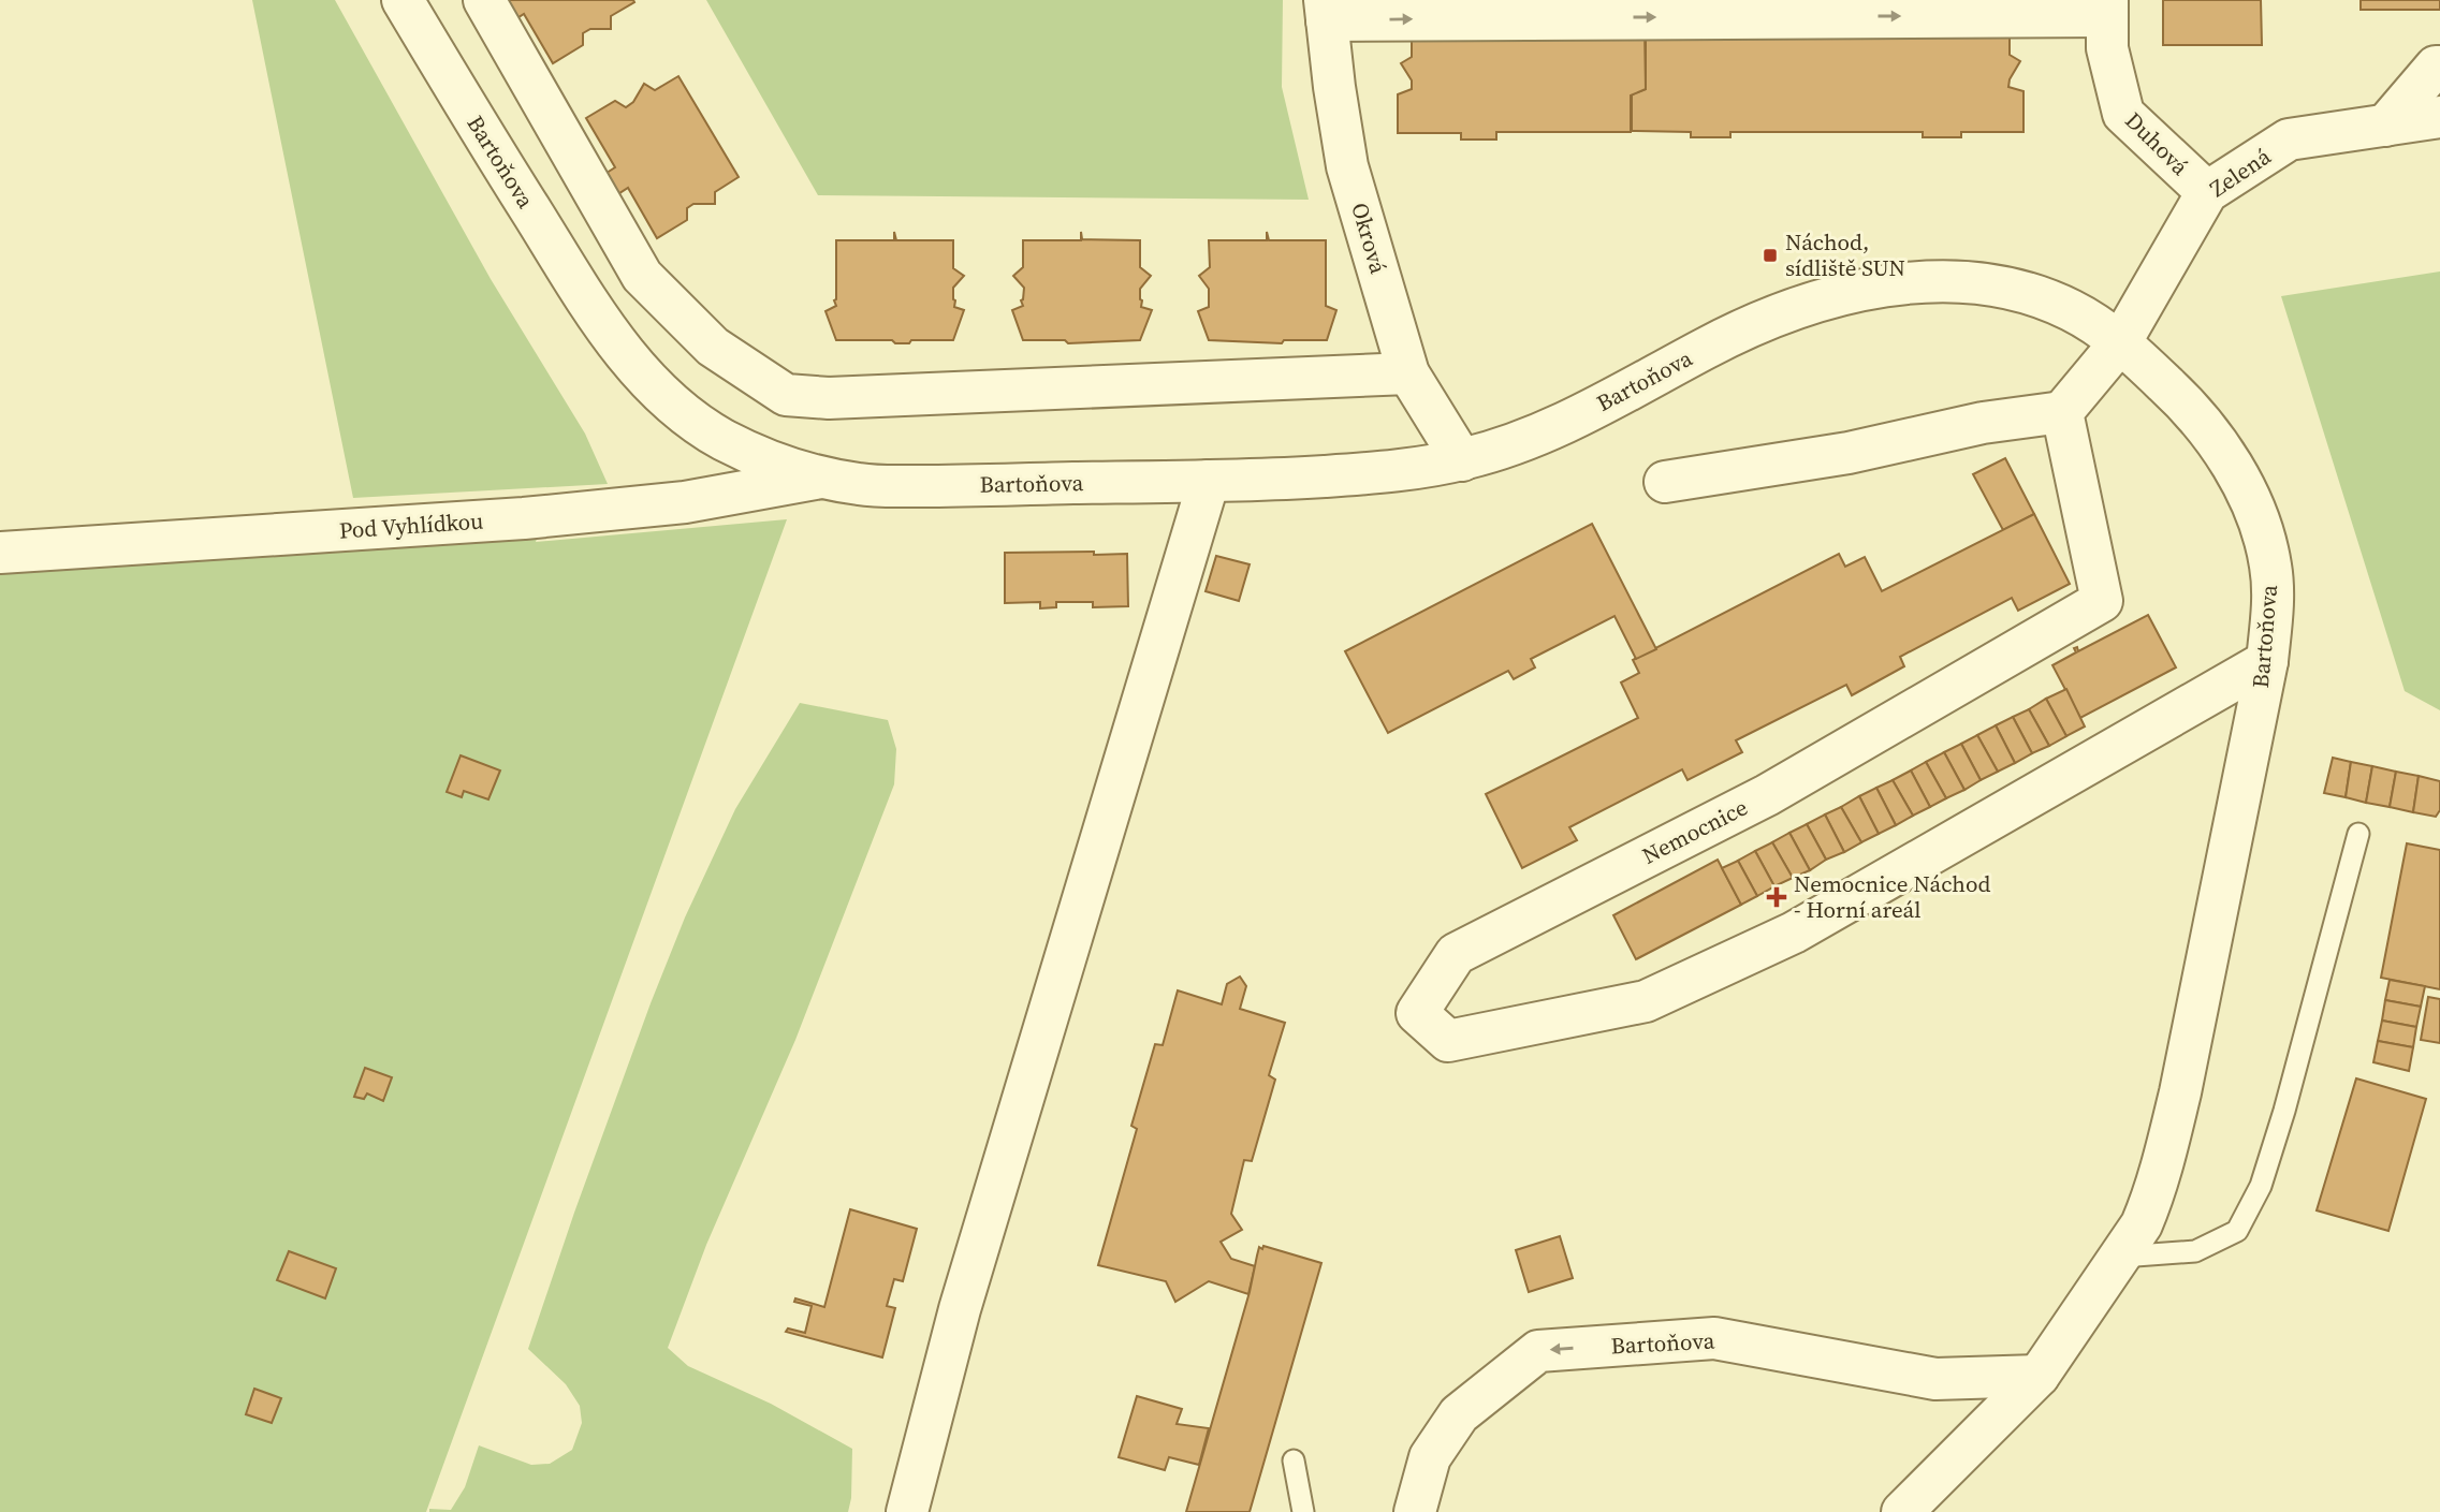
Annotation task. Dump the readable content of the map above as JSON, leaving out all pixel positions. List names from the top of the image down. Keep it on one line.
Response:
{"streets":{"street":["Duhová","Bartoňova","Zelená","Okrová","Pod Vyhlídkou","Nemocnice"]},"crossings":[["Duhová","Zelená"],["Bartoňova","Zelená"],["Bartoňova","Okrová"],["Bartoňova","Pod Vyhlídkou"],["Bartoňova","Nemocnice"],["Zelená","Nemocnice"]],"places":{"transit":["Náchod, sídliště SUN"],"health":["Nemocnice Náchod - Horní areál"]}}
